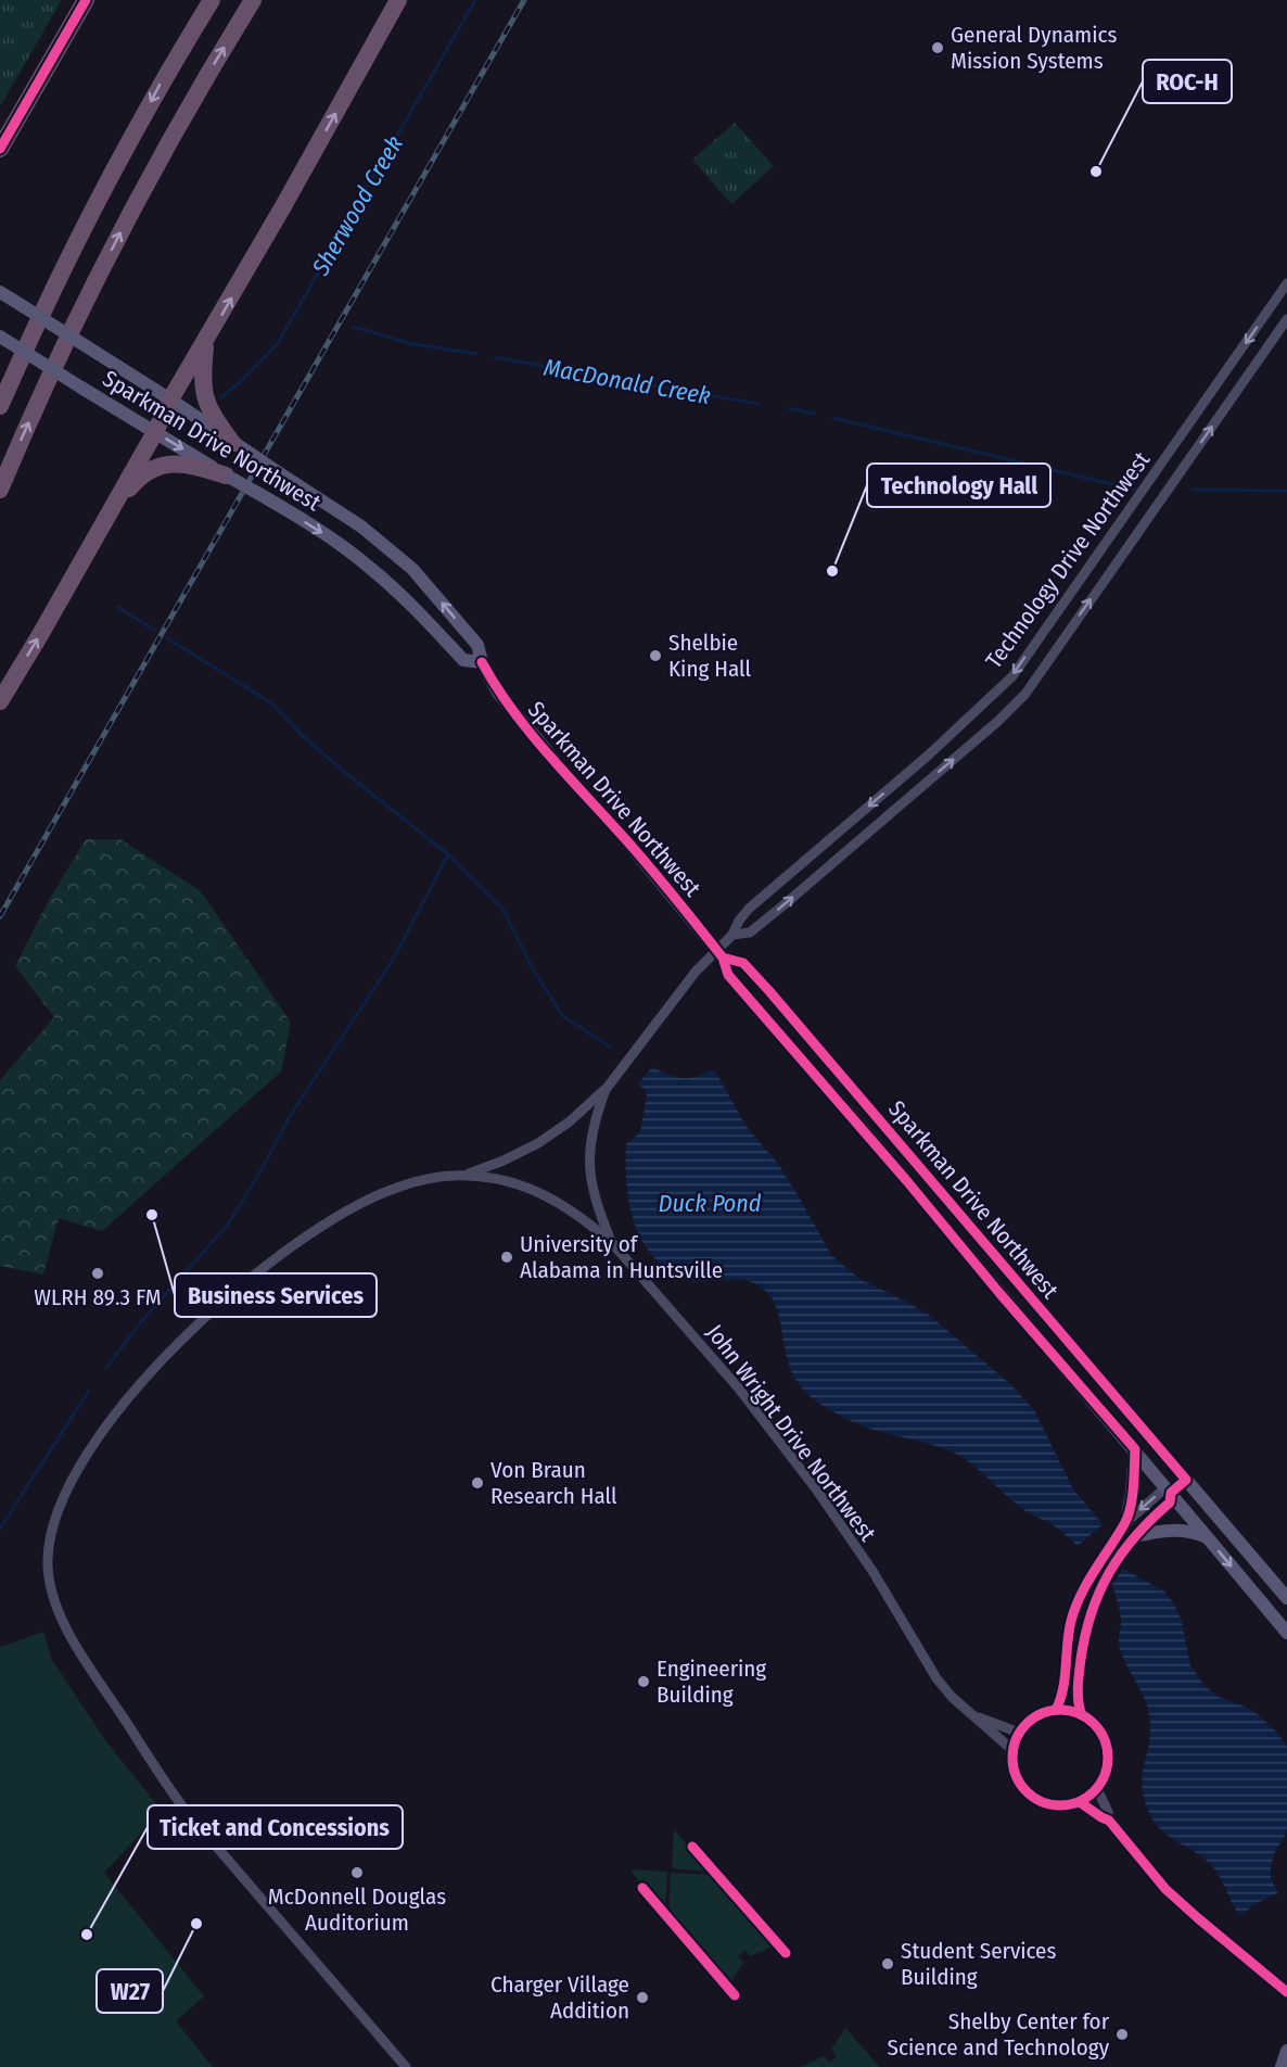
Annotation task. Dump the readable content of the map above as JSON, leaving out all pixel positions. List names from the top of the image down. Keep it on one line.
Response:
{"streets":{"main road":["Sparkman Drive Northwest"],"street":["Technology Drive Northwest","John Wright Drive Northwest"]},"crossings":[["Sparkman Drive Northwest","Technology Drive Northwest"],["Technology Drive Northwest","John Wright Drive Northwest"]],"water":["Sherwood Creek","MacDonald Creek","Duck Pond"],"places":["General Dynamics Mission Systems","ROC-H","Technology Hall","Shelbie King Hall","Business Services","University of Alabama in Huntsville","WLRH 89.3 FM","Von Braun Research Hall","Engineering Building","McDonnell Douglas Auditorium","W27","Ticket and Concessions","Student Services Building","Charger Village Addition","Shelby Center for Science and Technology"]}
